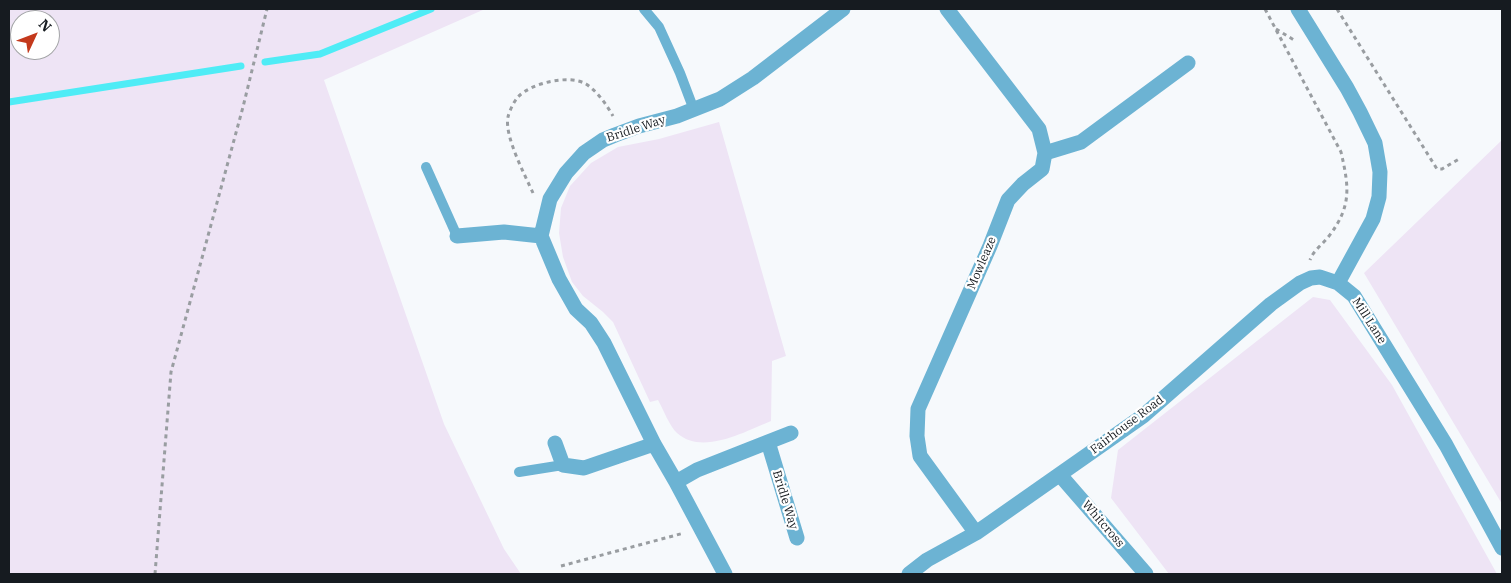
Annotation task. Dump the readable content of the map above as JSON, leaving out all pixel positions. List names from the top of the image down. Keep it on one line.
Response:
{"streets":{"street":["Bridle Way","Mowleaze","Mill Lane","Fairhouse Road","Whitcross"]},"crossings":[["Mowleaze","Fairhouse Road"],["Fairhouse Road","Whitcross"]],"north":"top right"}
